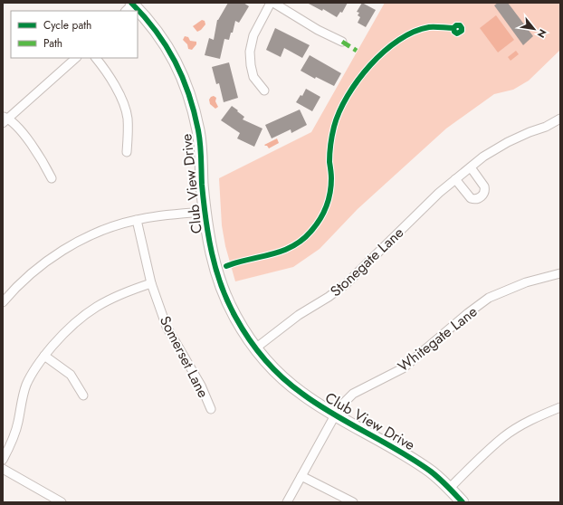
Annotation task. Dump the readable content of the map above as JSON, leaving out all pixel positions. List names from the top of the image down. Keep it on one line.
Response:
{"streets":{"street":["Club View Drive","Stonegate Lane","Whitegate Lane","Somerset Lane"]},"crossings":[["Club View Drive","Stonegate Lane"],["Club View Drive","Whitegate Lane"]],"legend":["Cycle path","Path"],"north":"bottom right"}
